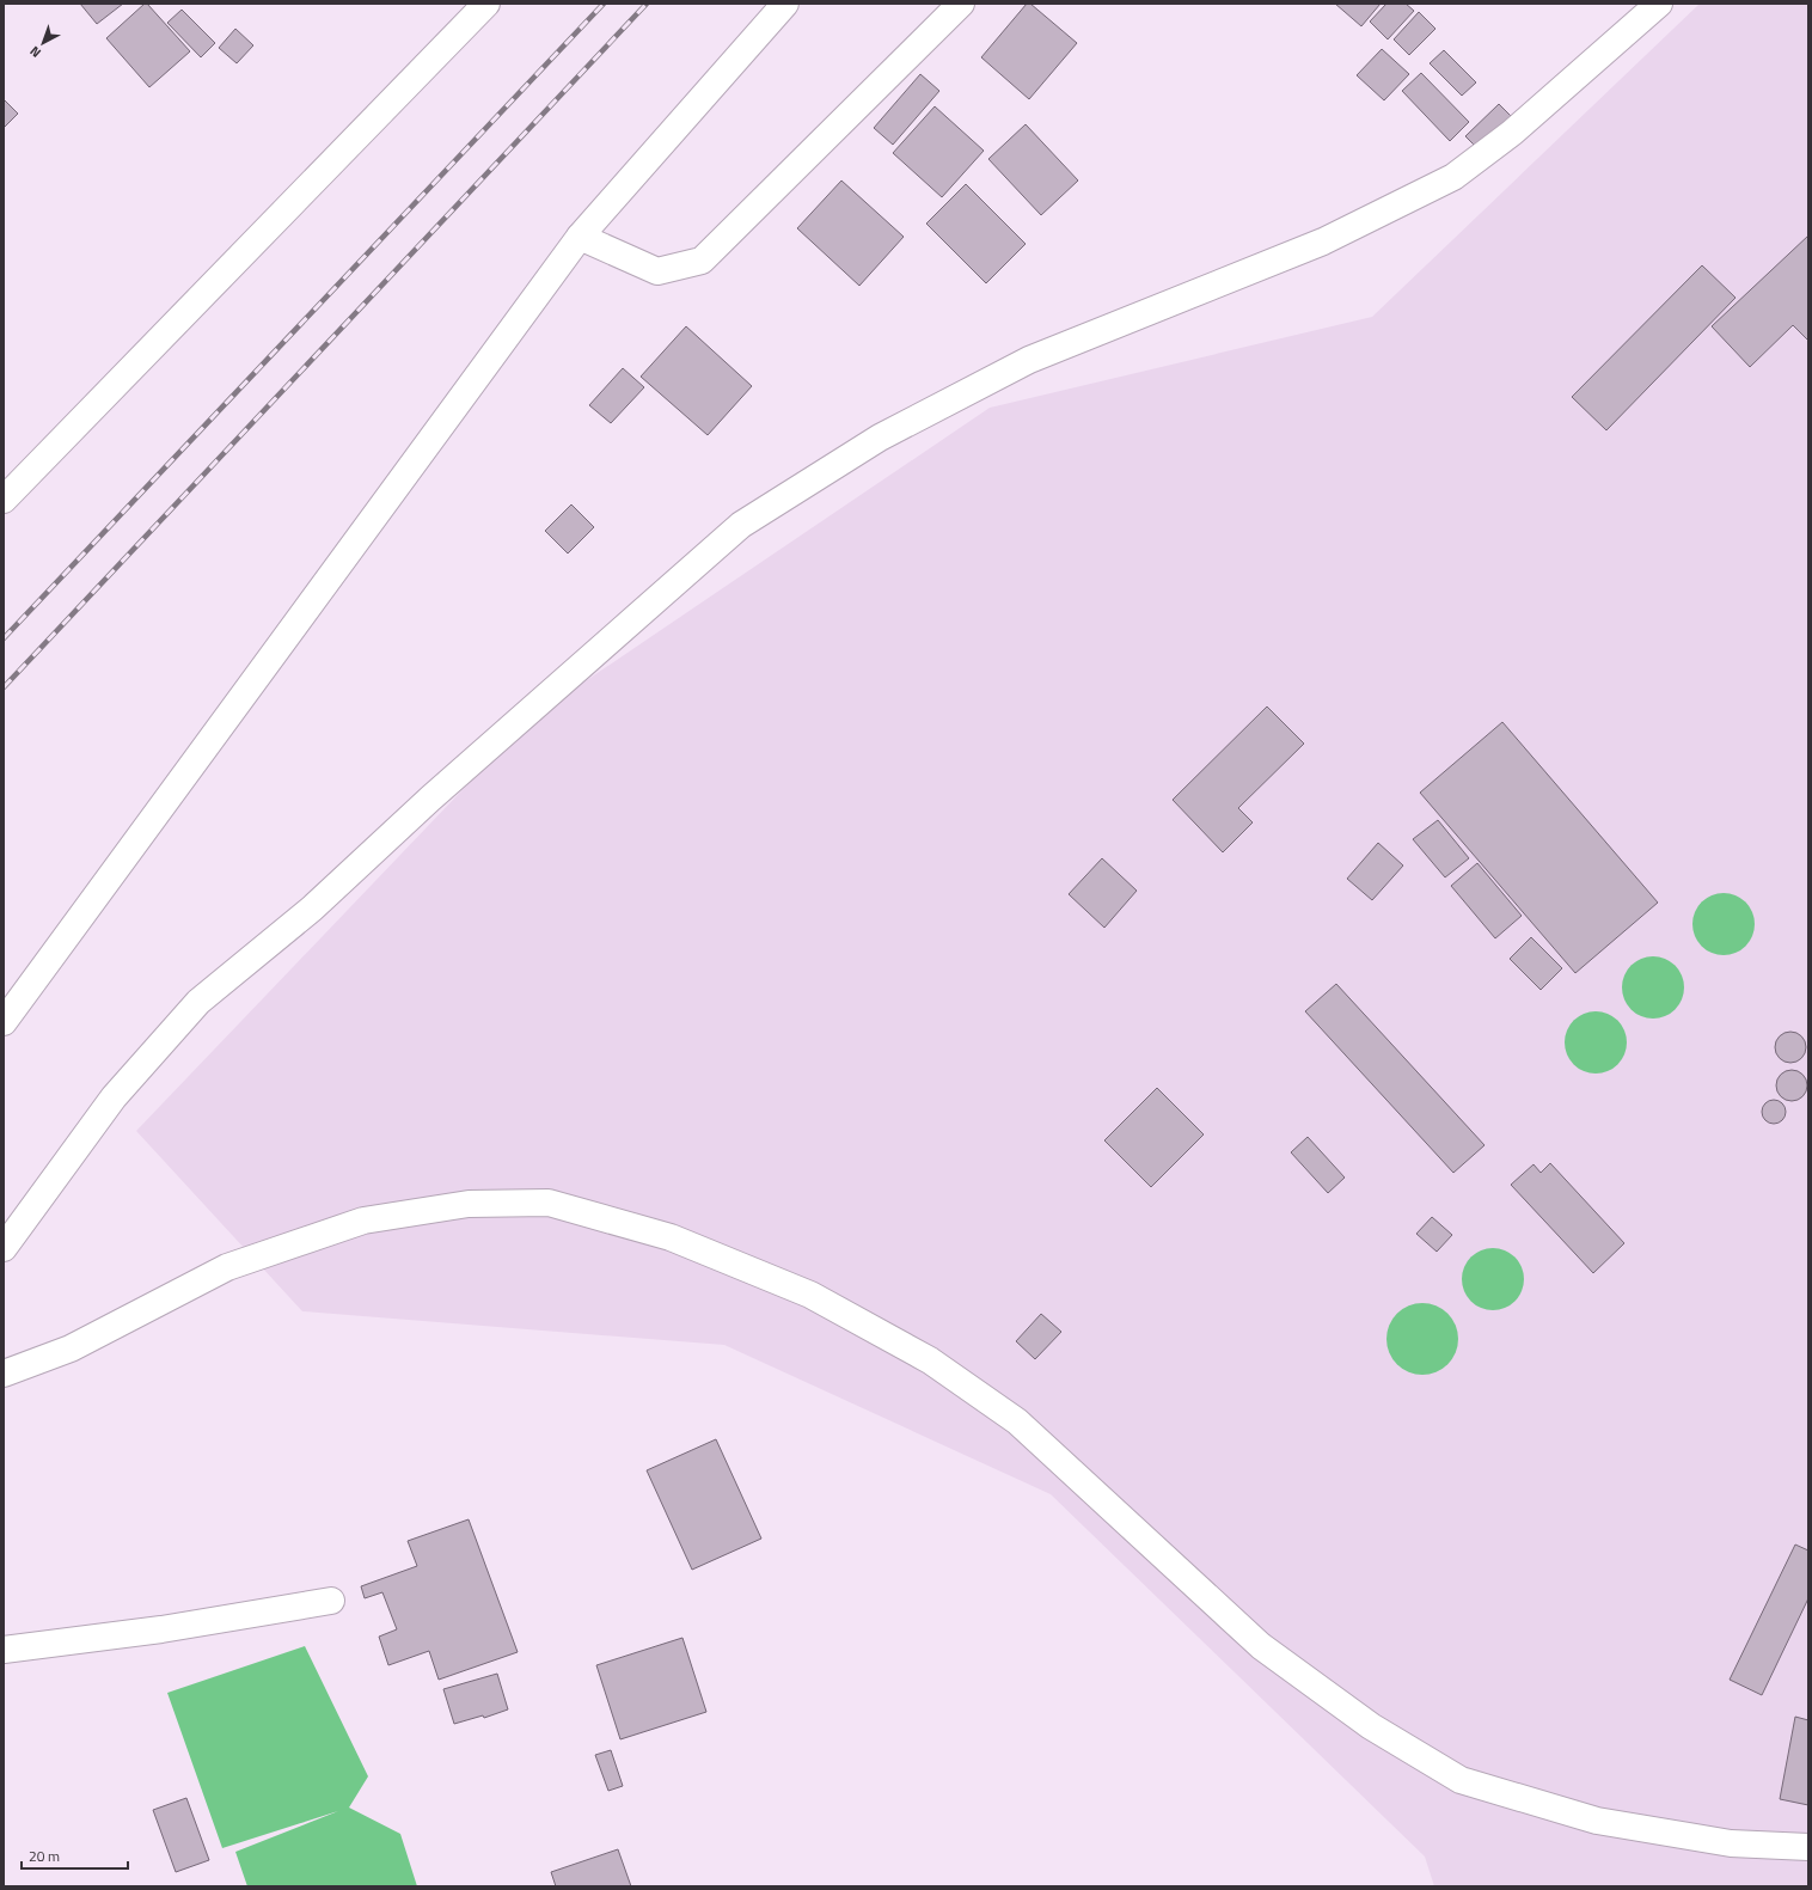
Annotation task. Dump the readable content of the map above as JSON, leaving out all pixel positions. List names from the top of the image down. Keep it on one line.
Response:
{"scale_bar":"20 m","north":"bottom left"}
